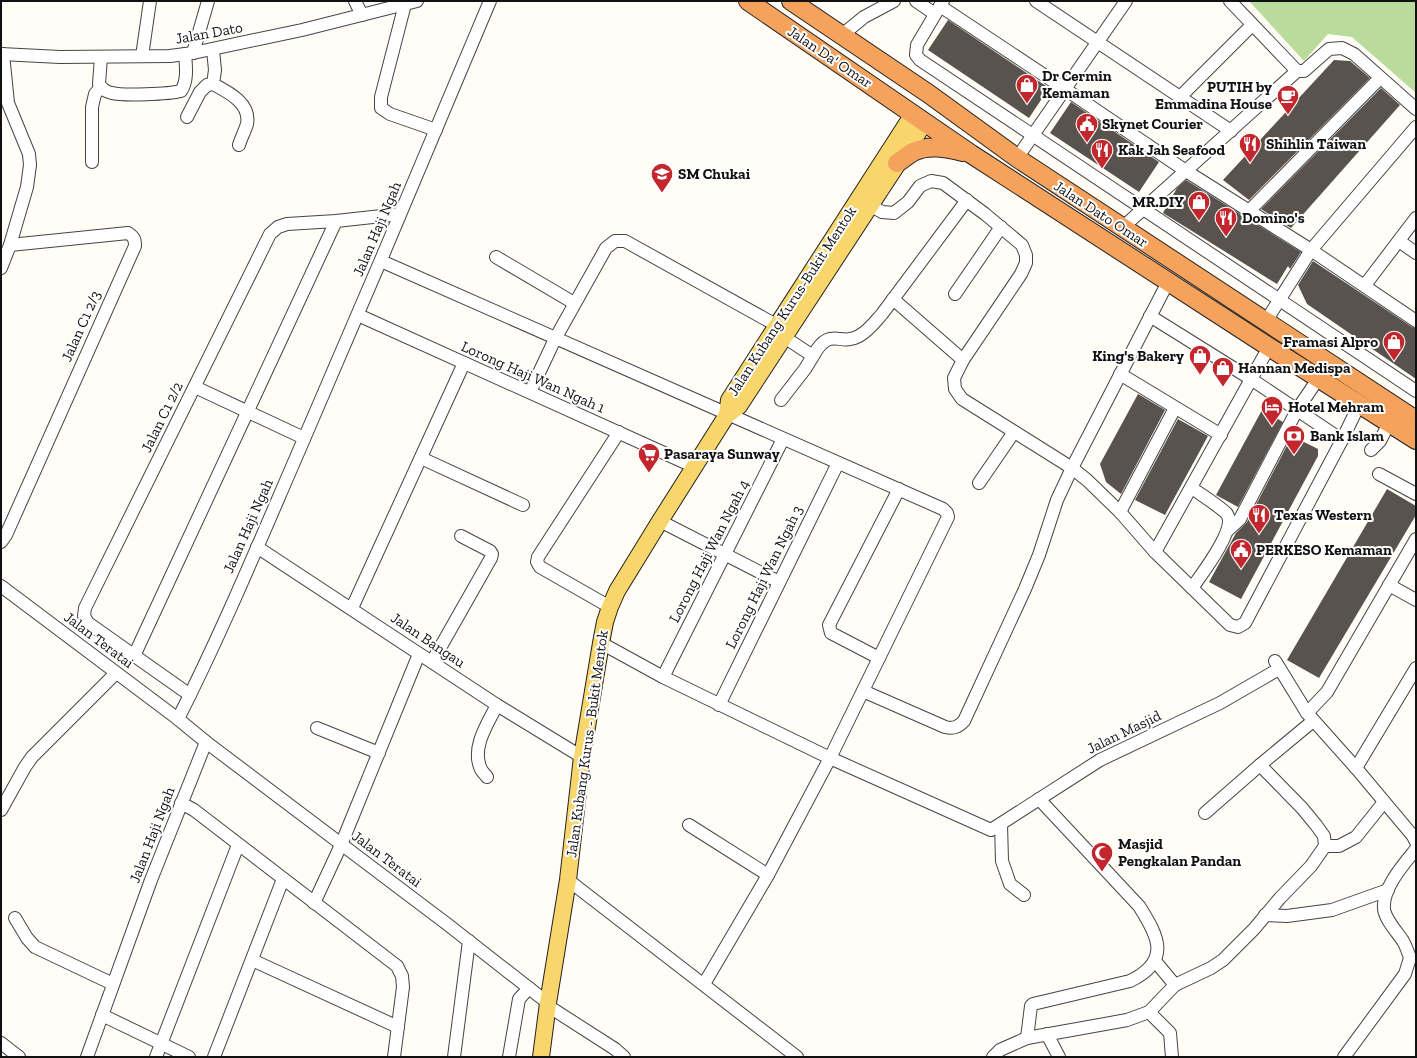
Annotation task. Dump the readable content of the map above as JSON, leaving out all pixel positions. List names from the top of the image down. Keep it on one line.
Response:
{"streets":{"highway":["Jalan Da' Omar","Jalan Dato Omar"],"main road":["Jalan Kubang Kurus-Bukit Mentok","Jalan Kubang Kurus - Bukit Mentok"],"street":["Jalan Dato","Jalan Haji Ngah","Jalan C1 2/3","Lorong Haji Wan Ngah 1","Jalan C1 2/2","Lorong Haji Wan Ngah 4","Lorong Haji Wan Ngah 3","Jalan Teratai","Jalan Bangau","Jalan Masjid"]},"crossings":[["Jalan Da' Omar","Jalan Dato Omar"],["Jalan Da' Omar","Jalan Kubang Kurus-Bukit Mentok"],["Jalan Dato Omar","Jalan Kubang Kurus-Bukit Mentok"],["Jalan Haji Ngah","Lorong Haji Wan Ngah 1"],["Jalan Haji Ngah","Jalan C1 2/2"],["Jalan Haji Ngah","Jalan Teratai"],["Jalan Haji Ngah","Jalan Bangau"],["Jalan Kubang Kurus-Bukit Mentok","Jalan Kubang Kurus - Bukit Mentok"],["Lorong Haji Wan Ngah 1","Jalan Kubang Kurus - Bukit Mentok"],["Jalan Teratai","Jalan Kubang Kurus - Bukit Mentok"],["Jalan Bangau","Jalan Kubang Kurus - Bukit Mentok"]],"places":{"shop":["Dr Cermin Kemaman","MR.DIY","Framasi Alpro","King's Bakery","Hannan Medispa"],"cafe":["PUTIH by Emmadina House"],"public building":["Skynet Courier","PERKESO Kemaman"],"restaurant":["Shihlin Taiwan","Kak Jah Seafood","Domino's","Texas Western"],"school or university":["SM Chukai"],"hotel":["Hotel Mehram"],"bank":["Bank Islam"],"supermarket":["Pasaraya Sunway"],"mosque":["Masjid Pengkalan Pandan"]}}
